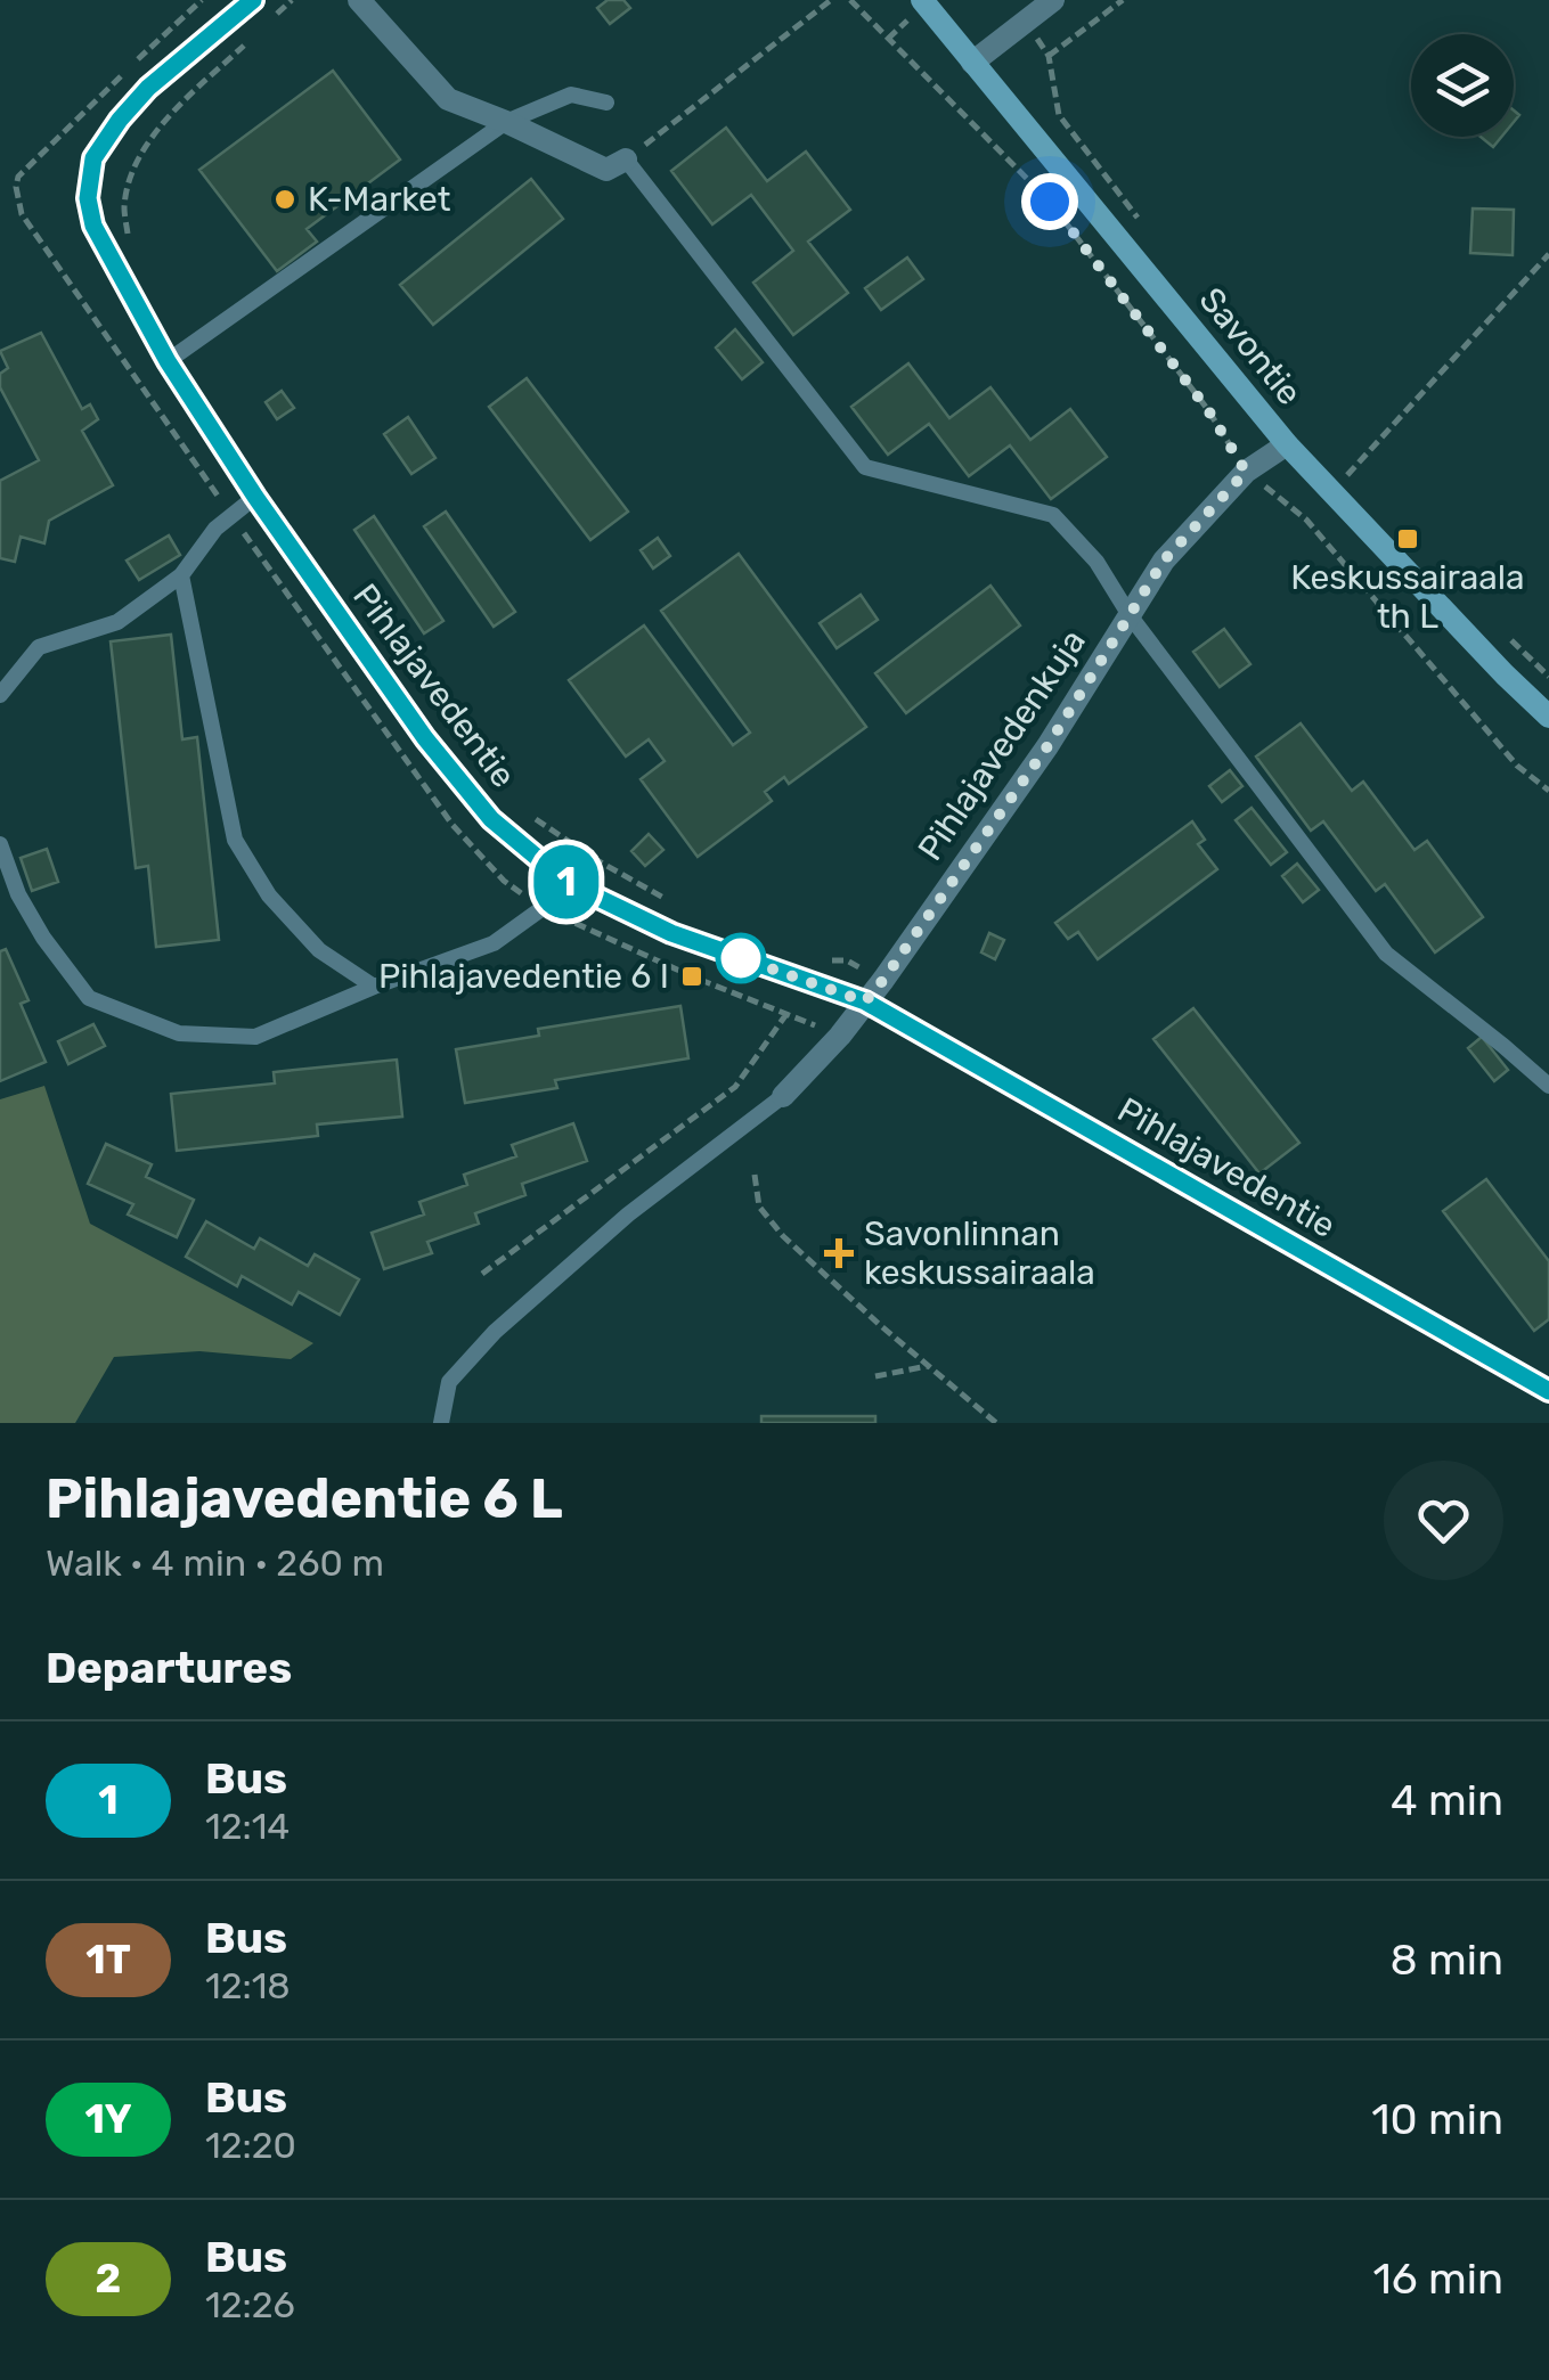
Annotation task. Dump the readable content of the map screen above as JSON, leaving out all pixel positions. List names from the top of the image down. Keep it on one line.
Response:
{"streets":{"main road":["Savontie"],"street":["Pihlajavedentie","Pihlajavedenkuja"]},"crossings":[["Savontie","Pihlajavedenkuja"],["Pihlajavedentie","Pihlajavedenkuja"]],"places":{"other":["K-Market"],"transit":["Keskussairaala th L","Pihlajavedentie 6 I"],"health":["Savonlinnan keskussairaala"]},"lines":["bus line 1"],"page":{"on_map":"1","heading":[["Pihlajavedentie 6 L","Walk · 4 min · 260 m"],"Departures"],"list":[{"mark":"1","name":"Bus","note":"12:14","value":"4 min"},{"mark":"1T","name":"Bus","note":"12:18","value":"8 min"},{"mark":"1Y","name":"Bus","note":"12:20","value":"10 min"},{"mark":"2","name":"Bus","note":"12:26","value":"16 min"}]}}
